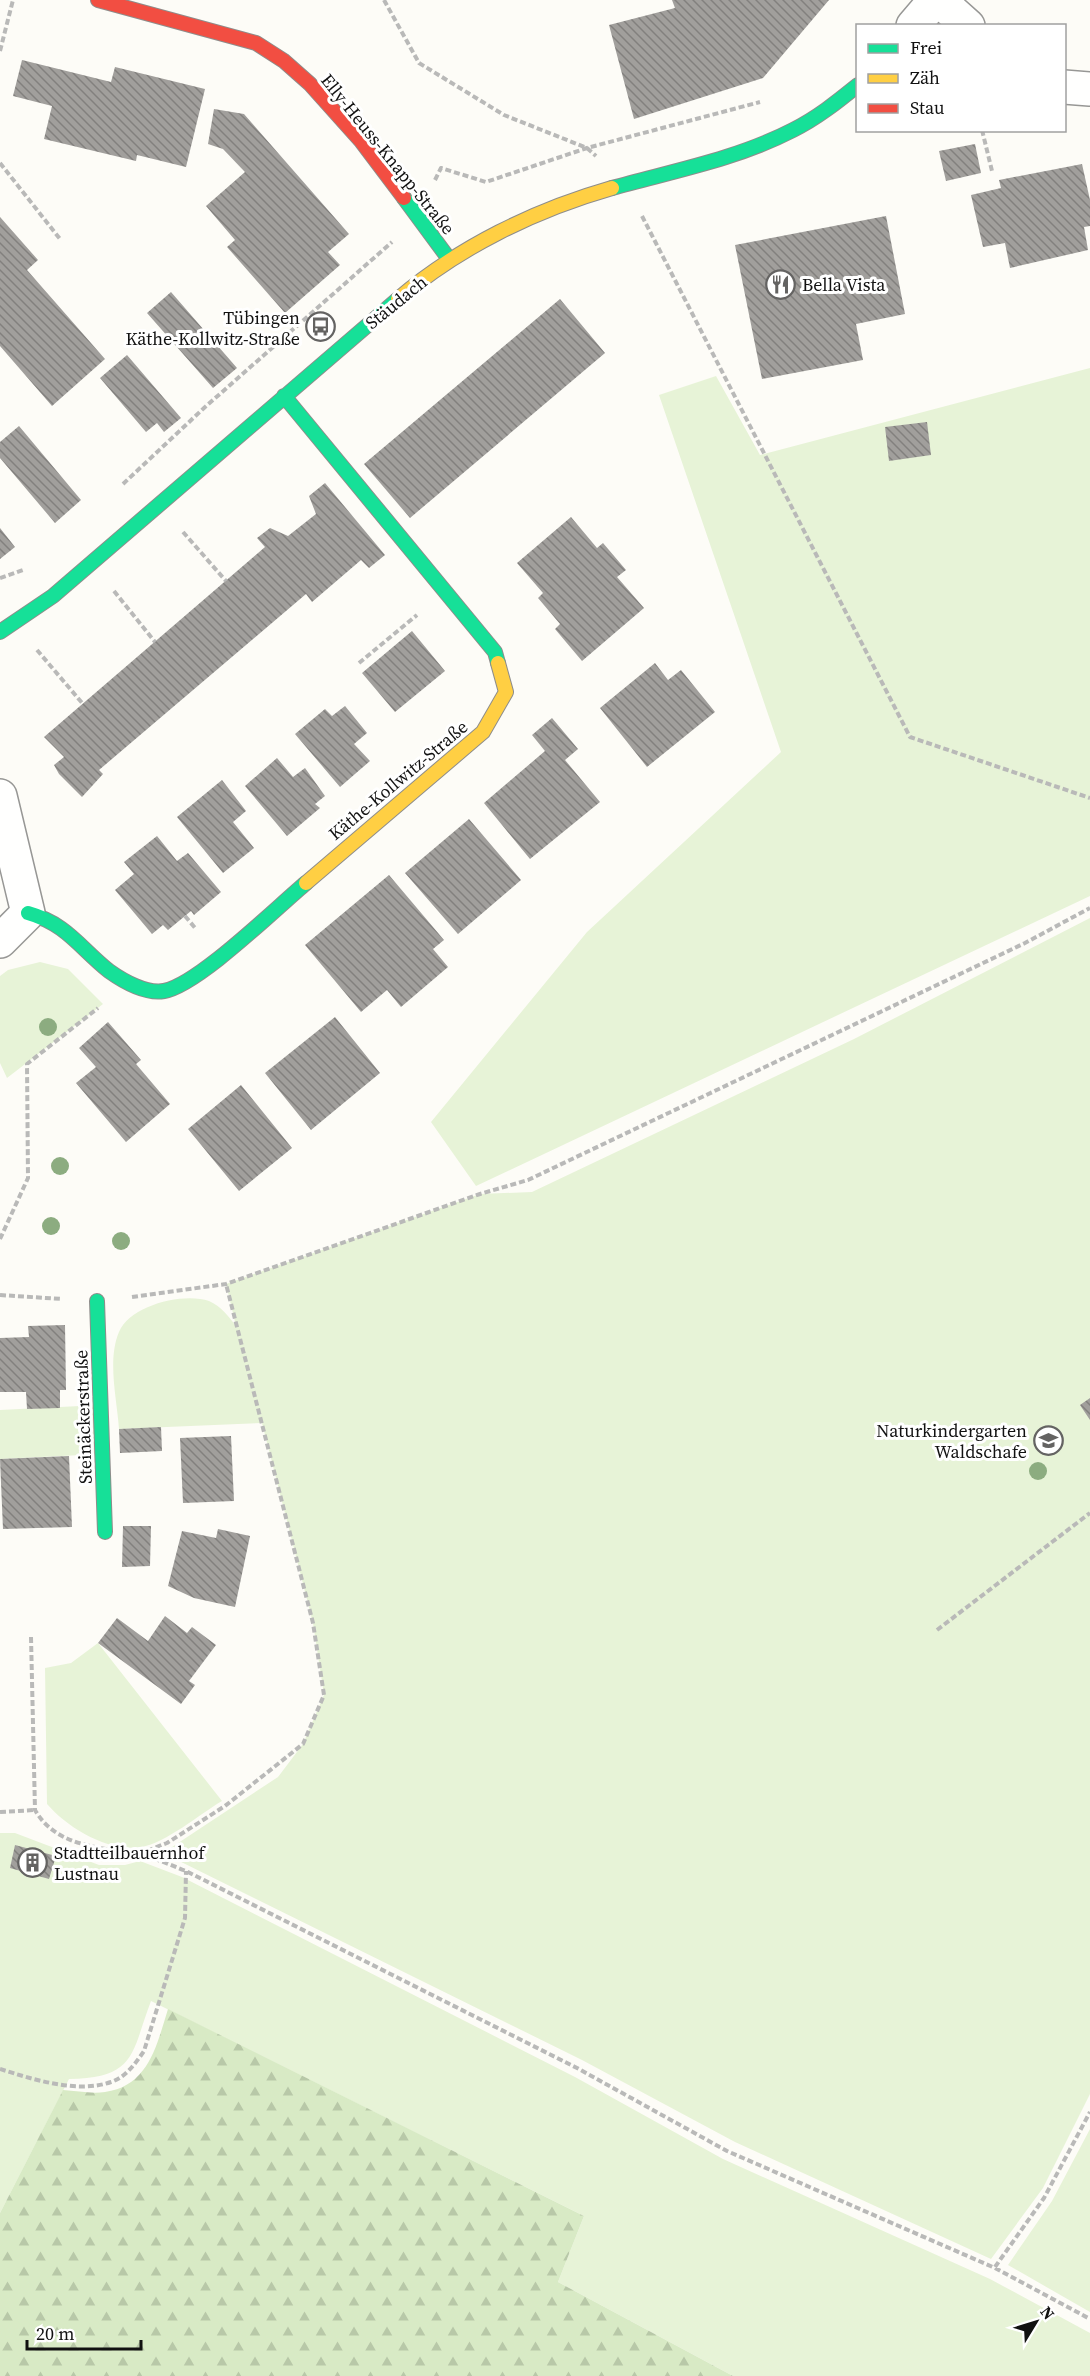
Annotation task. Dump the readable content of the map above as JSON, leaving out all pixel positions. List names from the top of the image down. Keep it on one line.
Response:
{"streets":{"street":["Elly-Heuss-Knapp-Straße","Stäudach","Käthe-Kollwitz-Straße","Steinäckerstraße"]},"crossings":[["Elly-Heuss-Knapp-Straße","Stäudach"],["Stäudach","Käthe-Kollwitz-Straße"]],"places":{"restaurant":["Bella Vista"],"bus stop":["Tübingen Käthe-Kollwitz-Straße"],"school or university":["Naturkindergarten Waldschafe"],"building":["Stadtteilbauernhof Lustnau"]},"legend":["Frei","Zäh","Stau"],"scale_bar":"20 m","north":"top right"}
